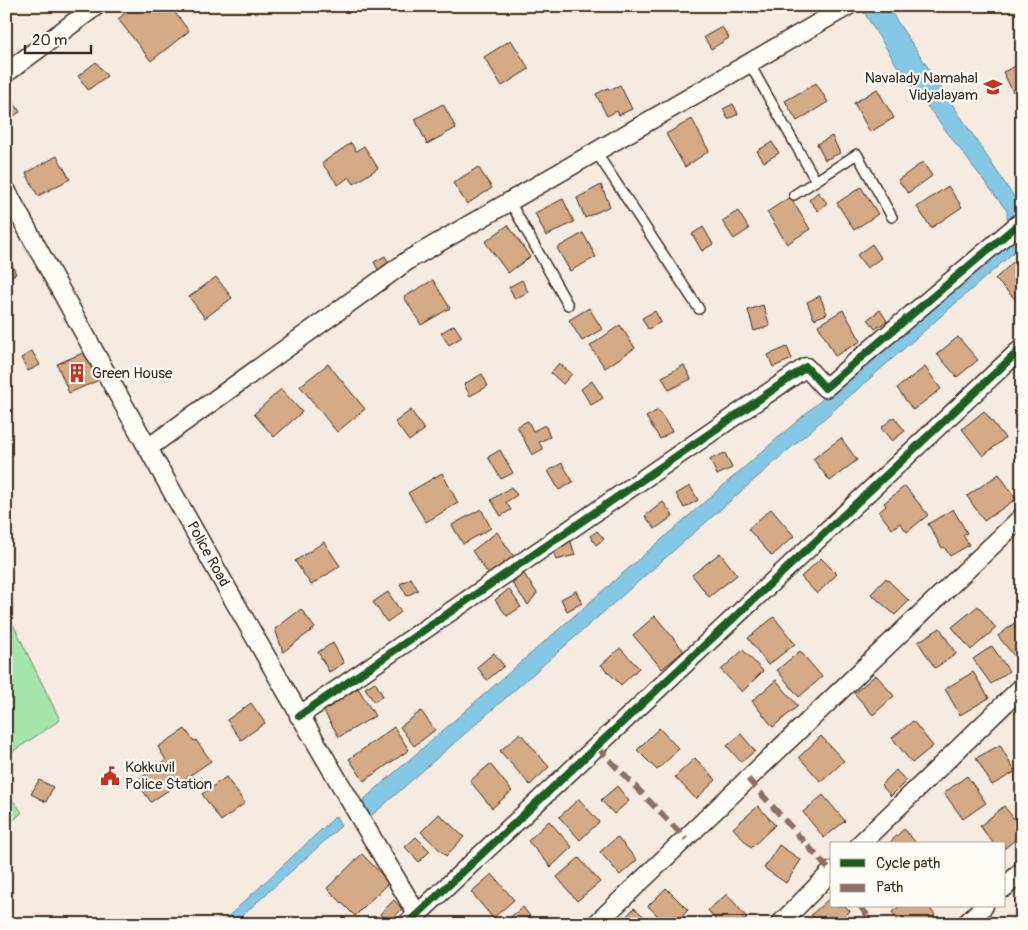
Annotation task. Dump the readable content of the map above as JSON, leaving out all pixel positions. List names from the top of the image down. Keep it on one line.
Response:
{"streets":{"street":["Police Road"]},"places":{"school or university":["Navalady Namahal Vidyalayam"],"building":["Green House"],"public building":["Kokkuvil Police Station"]},"legend":["Cycle path","Path"],"scale_bar":"20 m"}
